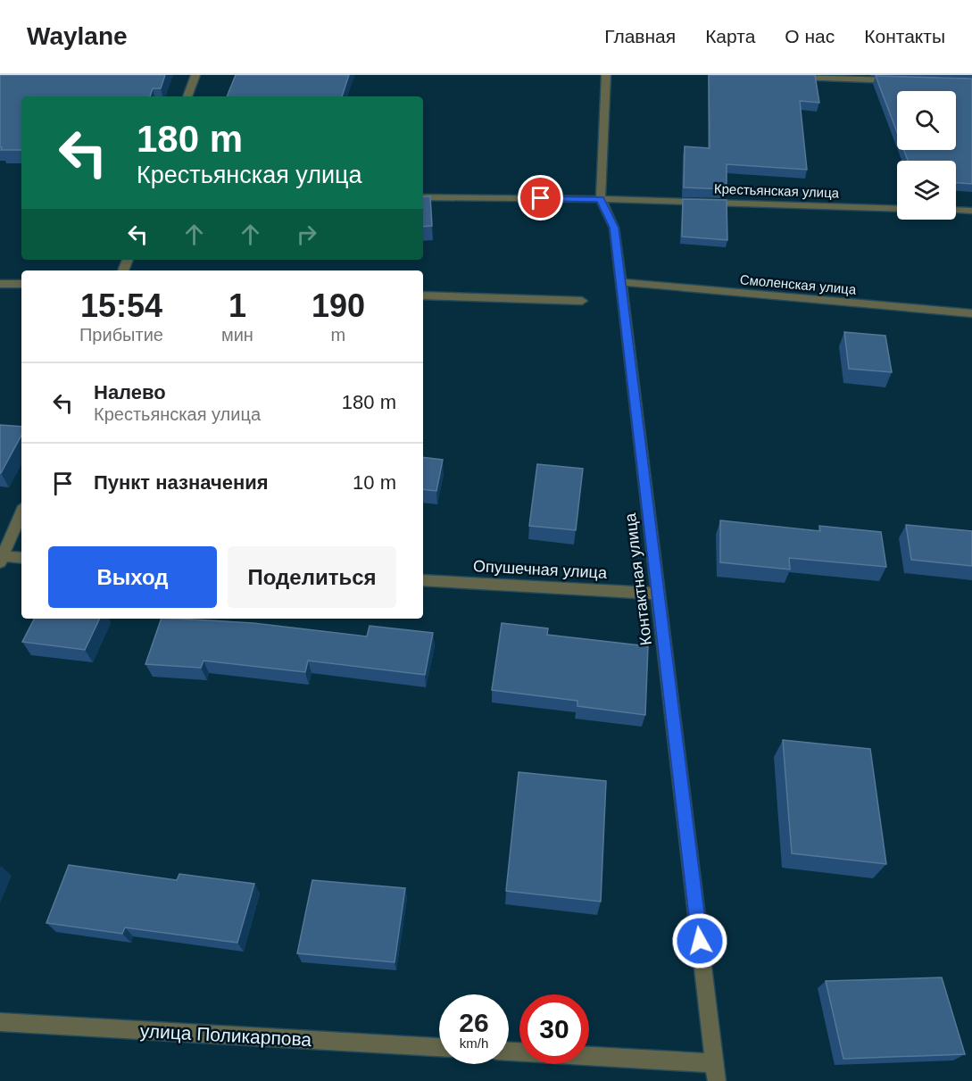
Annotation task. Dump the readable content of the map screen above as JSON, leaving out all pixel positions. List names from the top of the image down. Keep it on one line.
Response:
{"streets":{"street":["Крестьянская улица","Смоленская улица","Опушечная улица","Контактная улица","улица Поликарпова"]},"crossings":[["Крестьянская улица","Контактная улица"],["Смоленская улица","Контактная улица"],["Опушечная улица","Контактная улица"]],"page":{"header":"Waylane","nav":["Главная","Карта","О нас","Контакты"],"turn":["180 m","Крестьянская улица"],"eta":["15:54","Прибытие","1","мин","190","m"],"list":[{"name":"Налево","note":"Крестьянская улица","value":"180 m"},{"name":"Пункт назначения","value":"10 m"}],"buttons":["Выход","Поделиться"],"speed":"26 km/h","limit":"30"}}
